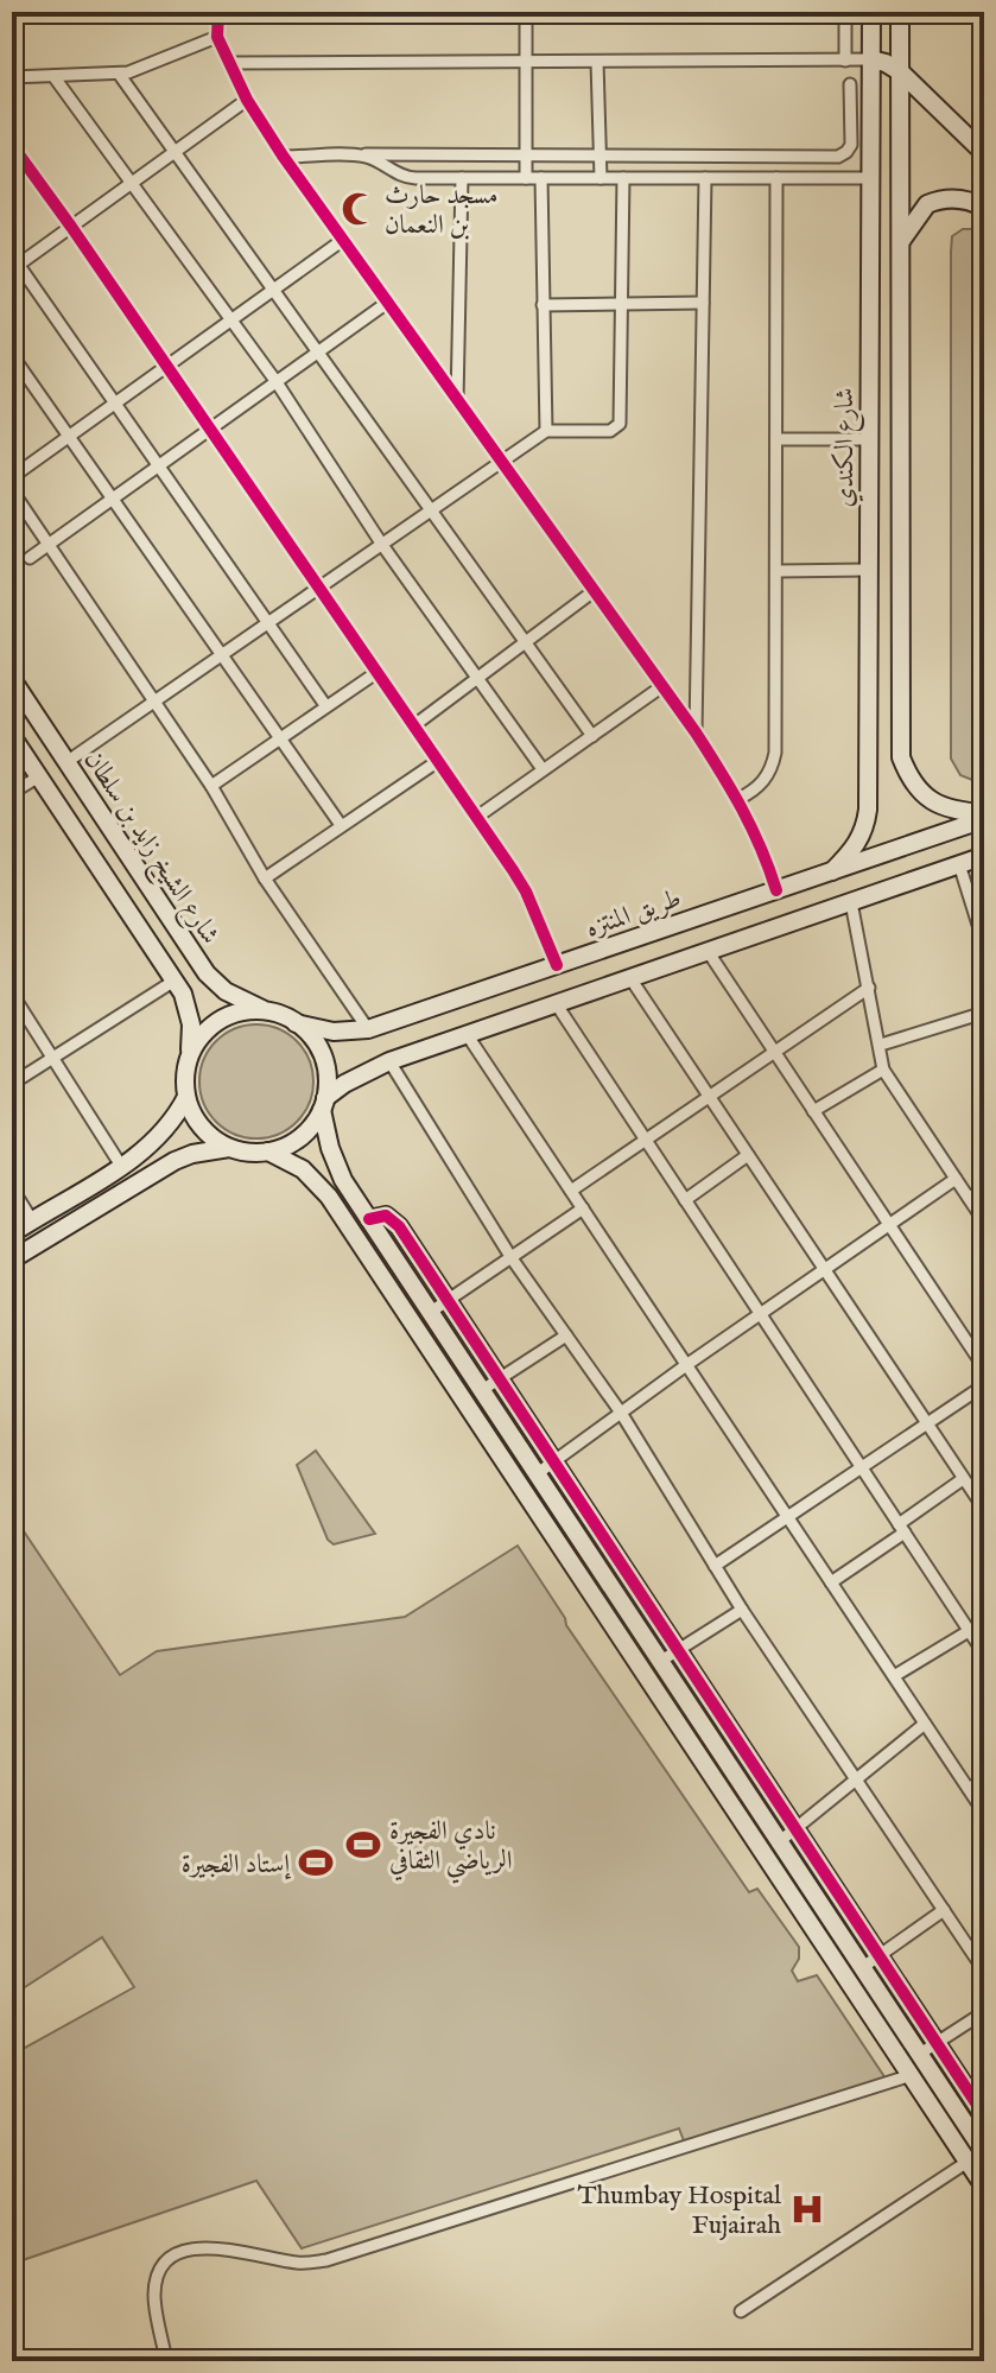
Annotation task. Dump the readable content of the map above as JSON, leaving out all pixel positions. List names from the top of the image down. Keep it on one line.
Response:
{"streets":{"street":["شارع الكندي","شارع الشيخ زايد بن سلطان","طريق المنتزه"]},"crossings":[["شارع الكندي","طريق المنتزه"],["شارع الشيخ زايد بن سلطان","طريق المنتزه"]],"places":{"mosque":["مسجد حارث بن النعمان"],"sports":["نادي الفجيرة الرياضي الثقافي","إستاد الفجيرة"],"hospital":["Thumbay Hospital Fujairah"]}}
